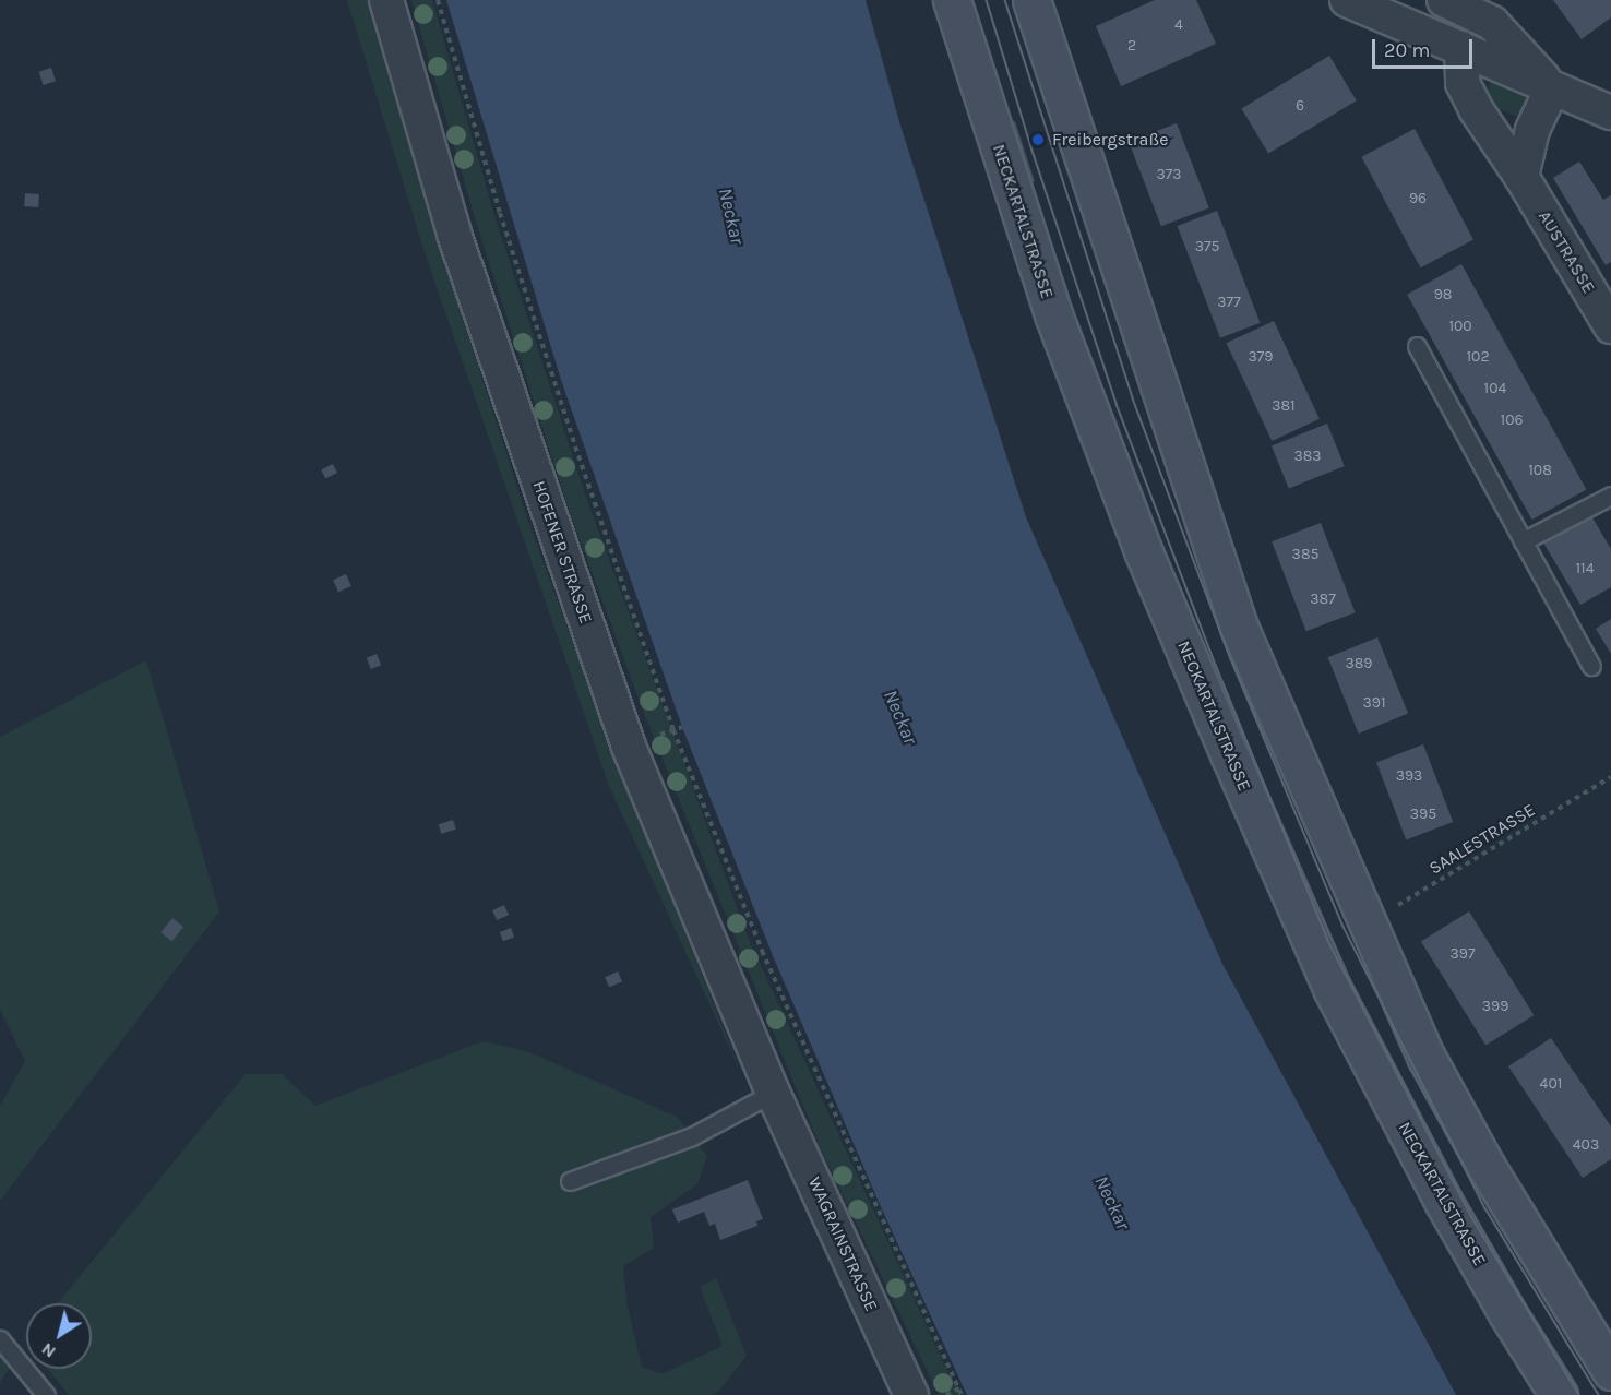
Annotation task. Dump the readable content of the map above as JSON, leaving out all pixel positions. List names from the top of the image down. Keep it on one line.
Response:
{"streets":{"main road":["NECKARTALSTRASSE"],"street":["AUSTRASSE","HOFENER STRASSE","WAGRAINSTRASSE"],"path":["SAALESTRASSE"]},"crossings":[["HOFENER STRASSE","WAGRAINSTRASSE"]],"water":["Neckar"],"places":["Freibergstraße"],"house_numbers":["4","2","6","373","96","375","98","377","100","379","102","104","381","106","383","108","385","114","387","389","391","393","395","397","399","401","403"],"scale_bar":"20 m","north":"bottom left"}
